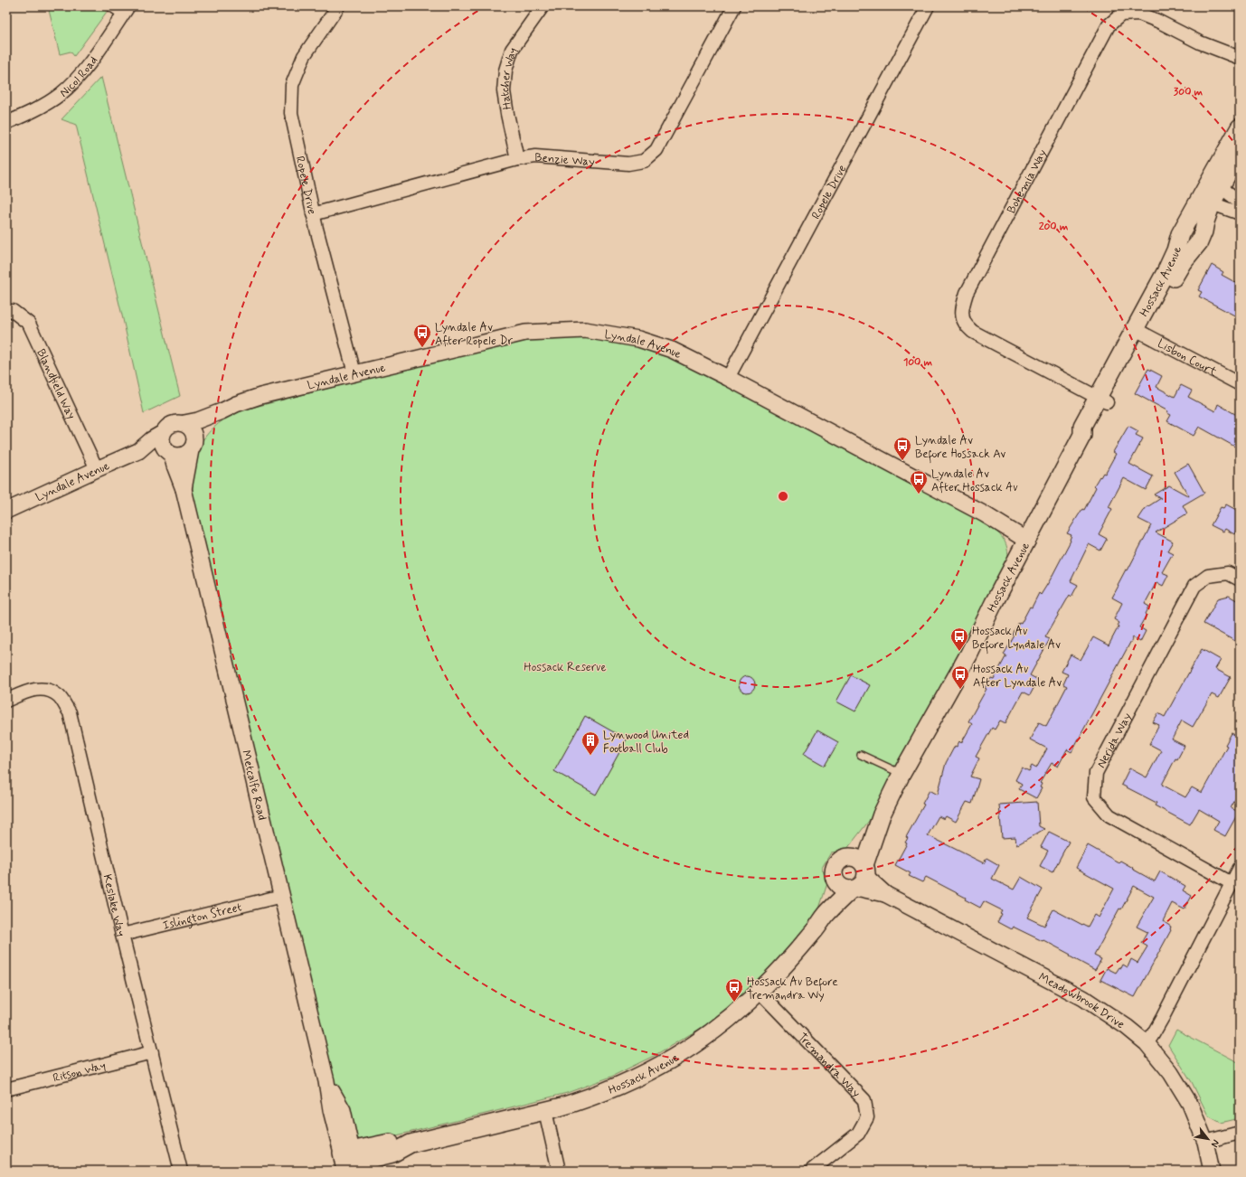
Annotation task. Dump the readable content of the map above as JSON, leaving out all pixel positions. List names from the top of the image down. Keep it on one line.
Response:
{"streets":{"main road":["Hossack Avenue"],"street":["Nicol Road","Hatcher Way","Benzie Way","Bohemia Way","Ropele Drive","Lyndale Avenue","Lisbon Court","Blandfield Way","Nerida Way","Metcalfe Road","Keslake Way","Islington Street","Meadowbrook Drive","Tremandra Way","Ritson Way"]},"crossings":[["Hatcher Way","Benzie Way"],["Benzie Way","Ropele Drive"],["Bohemia Way","Hossack Avenue"],["Ropele Drive","Lyndale Avenue"],["Hossack Avenue","Lyndale Avenue"],["Hossack Avenue","Lisbon Court"],["Hossack Avenue","Metcalfe Road"],["Hossack Avenue","Meadowbrook Drive"],["Hossack Avenue","Tremandra Way"],["Lyndale Avenue","Blandfield Way"],["Lyndale Avenue","Metcalfe Road"],["Metcalfe Road","Islington Street"],["Keslake Way","Islington Street"],["Keslake Way","Ritson Way"]],"parks":["Hossack Reserve"],"places":{"bus stop":["Lyndale Av After Ropele Dr","Lyndale Av Before Hossack Av","Lyndale Av After Hossack Av","Hossack Av Before Lyndale Av","Hossack Av After Lyndale Av","Hossack Av Before Tremandra Wy"],"building":["Lynwood United Football Club"]},"north":"bottom right","rings":["300 m","200 m","100 m"]}
